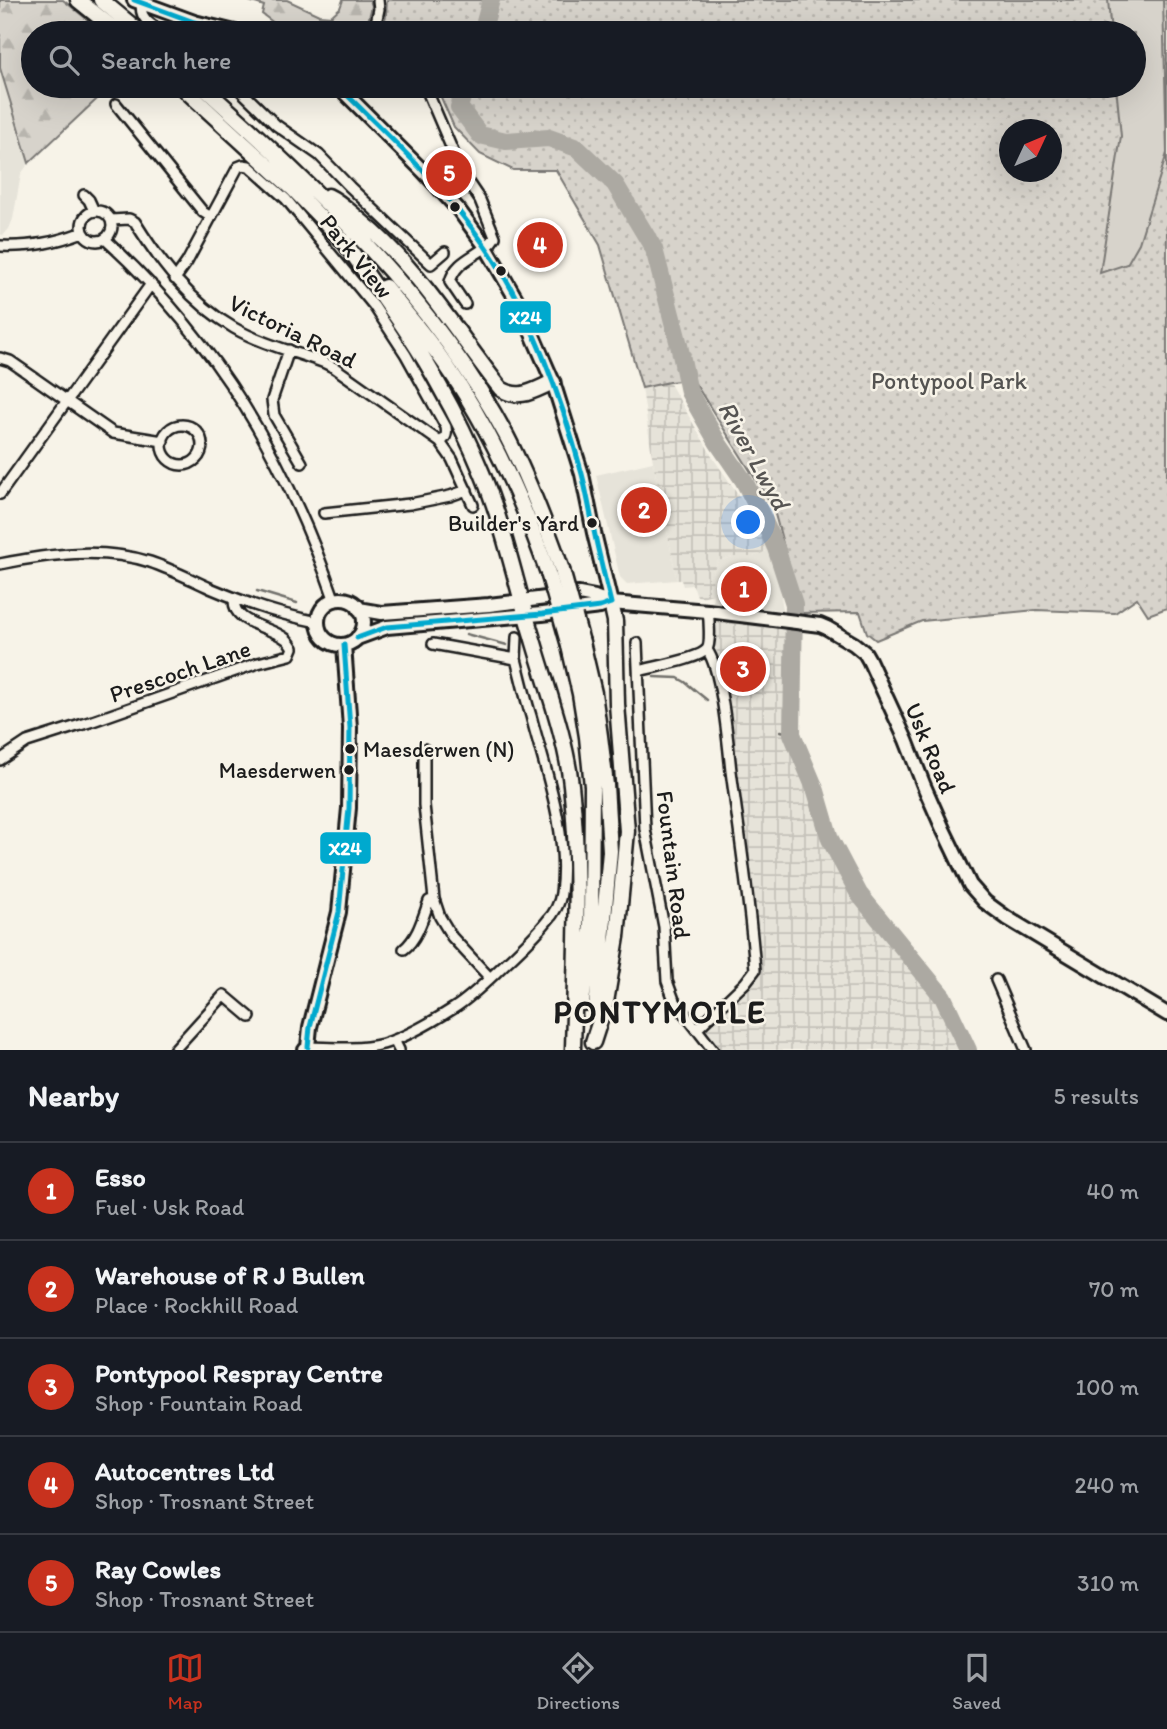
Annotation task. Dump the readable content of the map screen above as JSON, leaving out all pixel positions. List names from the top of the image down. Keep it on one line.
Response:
{"streets":{"street":["Park View","Victoria Road","Prescoch Lane","Usk Road","Fountain Road"]},"crossings":[["Park View","Victoria Road"]],"districts":["PONTYMOILE"],"water":["River Lwyd"],"parks":["Pontypool Park"],"places":["Builder's Yard","Maesderwen (N)","Maesderwen"],"lines":["transit line X24"],"north":"top right","page":{"search":"Search here","pins":["5","4","2","1","3"],"heading":["Nearby","5 results"],"list":[{"mark":"1","name":"Esso","note":"Fuel · Usk Road","value":"40 m"},{"mark":"2","name":"Warehouse of R J Bullen","note":"Place · Rockhill Road","value":"70 m"},{"mark":"3","name":"Pontypool Respray Centre","note":"Shop · Fountain Road","value":"100 m"},{"mark":"4","name":"Autocentres Ltd","note":"Shop · Trosnant Street","value":"240 m"},{"mark":"5","name":"Ray Cowles","note":"Shop · Trosnant Street","value":"310 m"}],"nav":["Map","Directions","Saved"]}}
